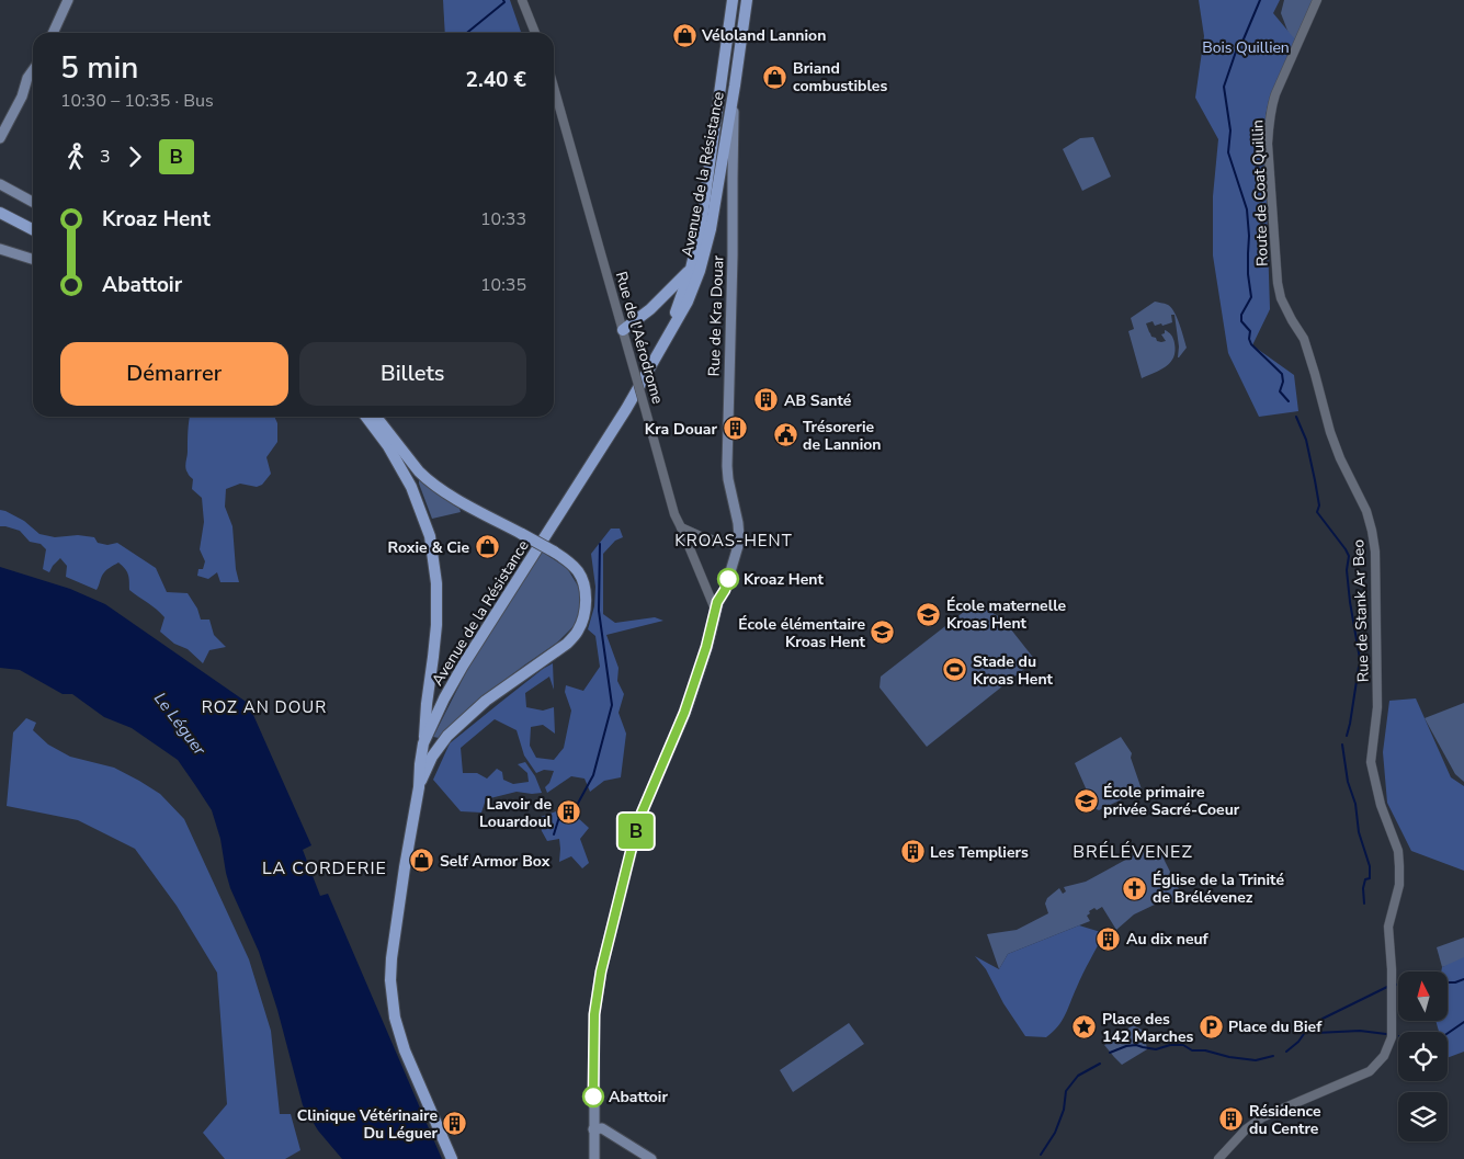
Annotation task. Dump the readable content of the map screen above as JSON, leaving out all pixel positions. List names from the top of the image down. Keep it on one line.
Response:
{"streets":{"main road":["Avenue de la Résistance","Rue de Kra Douar"],"street":["Route de Coat Quillin","Rue de l'Aérodrome","Rue de Stank Ar Beo"]},"crossings":[["Avenue de la Résistance","Rue de Kra Douar"],["Route de Coat Quillin","Rue de Stank Ar Beo"],["Rue de Kra Douar","Rue de l'Aérodrome"]],"districts":["KROAS-HENT","ROZ AN DOUR","BRÉLÉVENEZ","LA CORDERIE"],"water":["Le Léguer"],"parks":["Bois Quillien"],"places":{"shop":["Véloland Lannion","Briand combustibles","Roxie & Cie","Self Armor Box"],"building":["AB Santé","Kra Douar","Lavoir de Louardoul","Les Templiers","Au dix neuf","Résidence du Centre","Clinique Vétérinaire Du Léguer"],"public building":["Trésorerie de Lannion"],"other":["Kroaz Hent","Abattoir"],"school or university":["École maternelle Kroas Hent","École élémentaire Kroas Hent","École primaire privée Sacré-Coeur"],"sports":["Stade du Kroas Hent"],"church":["Église de la Trinité de Brélévenez"],"parking":["Place du Bief"],"place":["Place des 142 Marches"]},"lines":["bus line B"],"north":"top","page":{"on_map":"B","heading":["5 min","10:30 – 10:35 · Bus","2.40 €"],"legs":["3","B"],"list":[{"name":"Kroaz Hent","value":"10:33"},{"name":"Abattoir","value":"10:35"}],"buttons":["Démarrer","Billets"]}}
